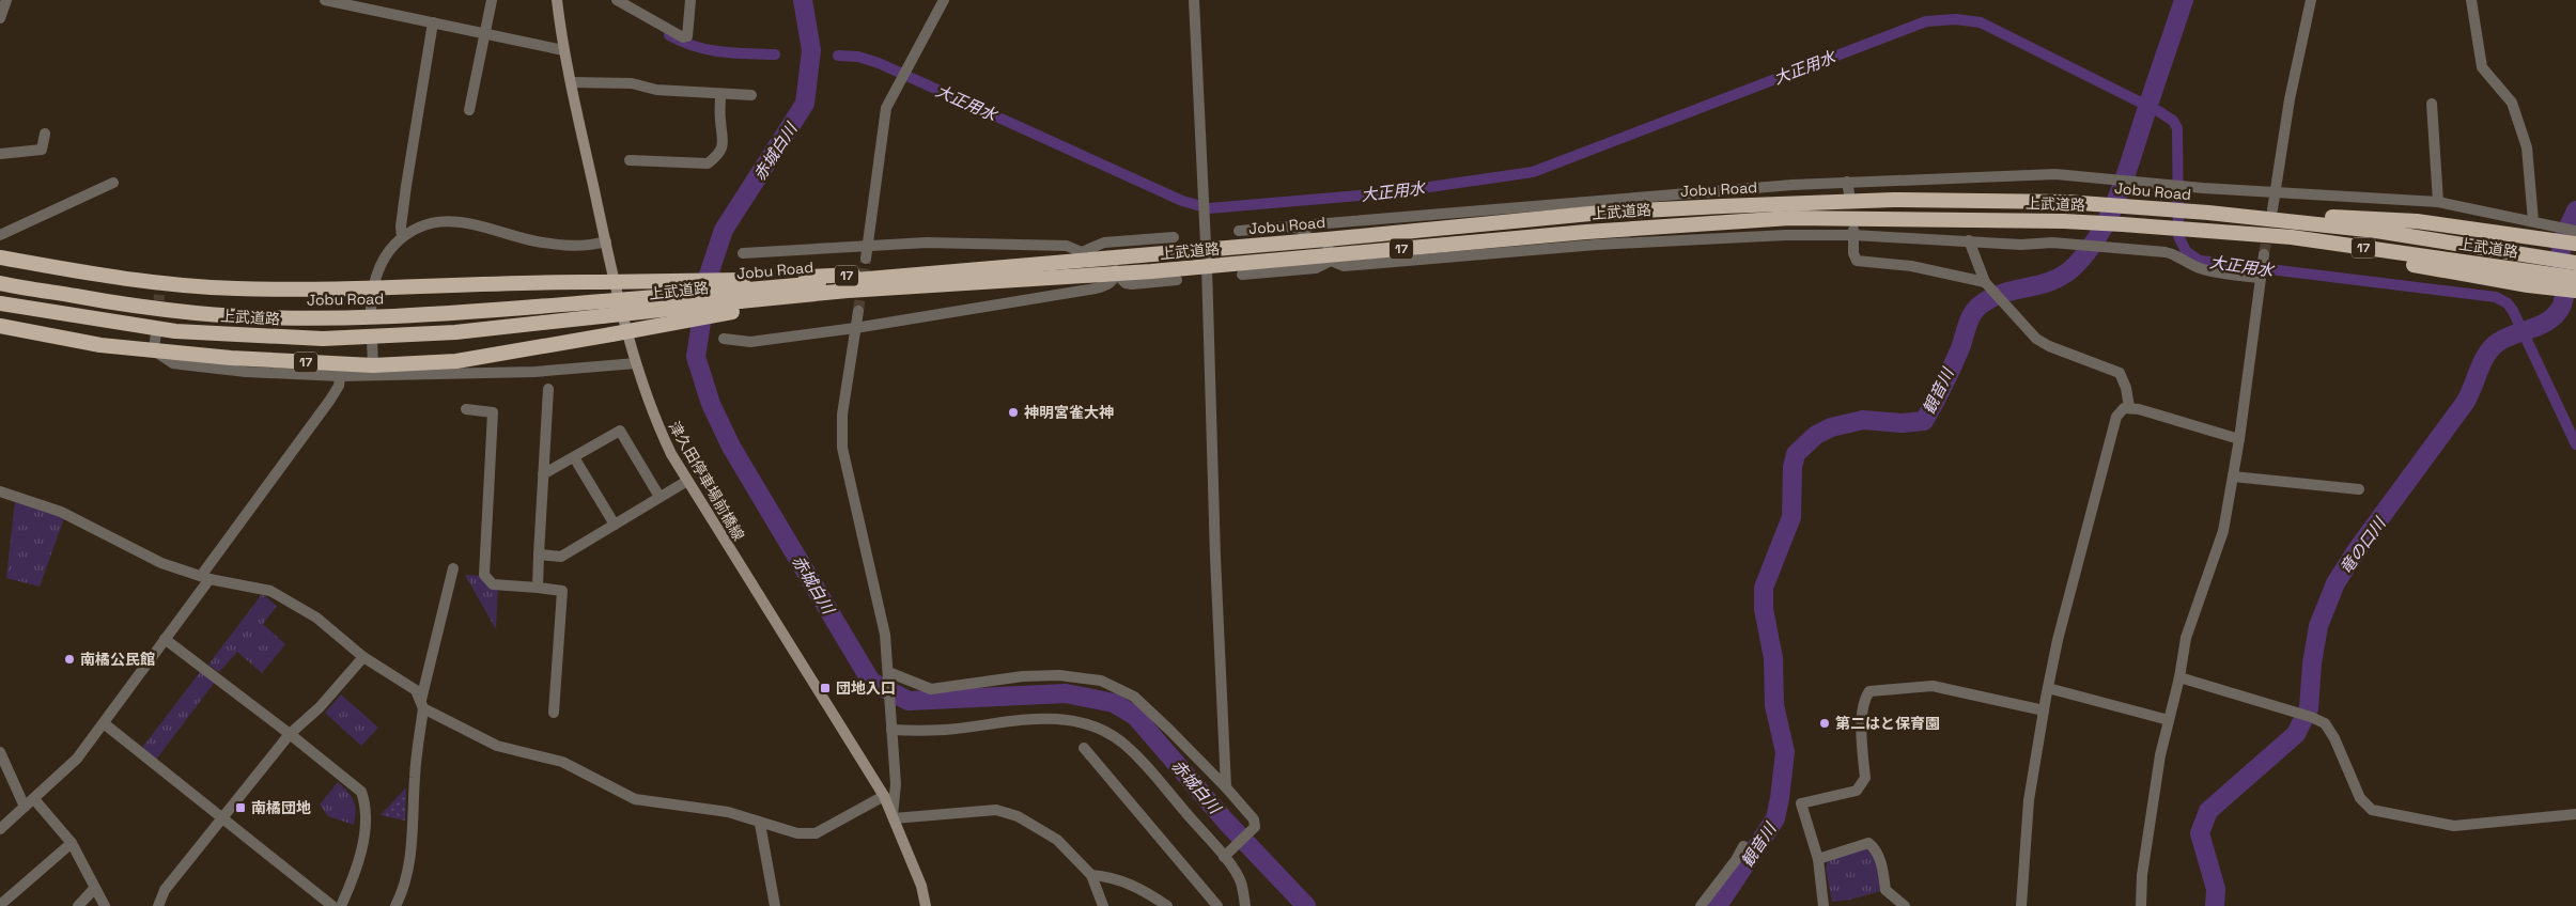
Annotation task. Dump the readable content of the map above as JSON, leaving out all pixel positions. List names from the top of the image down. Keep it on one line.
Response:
{"streets":{"highway":["Jobu Road","上武道路","17"],"main road":["津久田停車場前橋線"]},"crossings":[["Jobu Road","上武道路"],["Jobu Road","17"],["上武道路","17"]],"water":["大正用水","赤城白川","観音川","竜の口川"],"places":{"other":["神明宮雀大神","南橘公民館","第二はと保育園"],"transit":["団地入口","南橘団地"]}}
